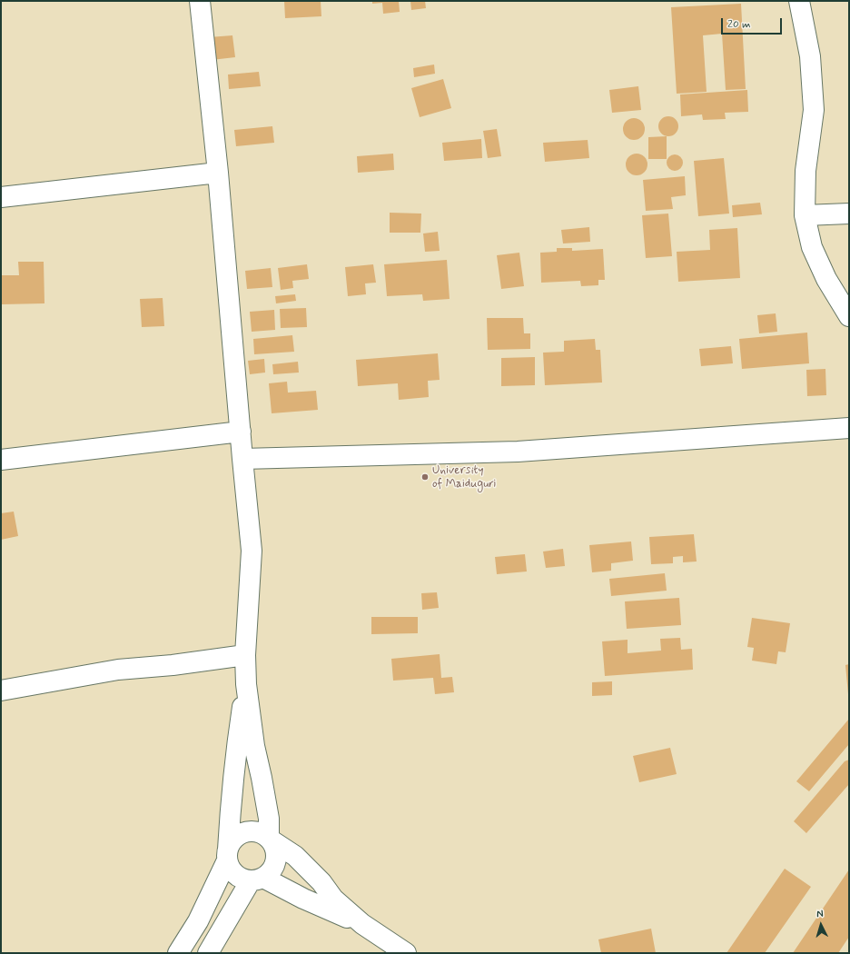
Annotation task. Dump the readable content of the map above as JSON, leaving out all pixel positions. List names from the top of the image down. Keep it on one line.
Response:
{"places":["University of Maiduguri"],"scale_bar":"20 m","north":"top"}
